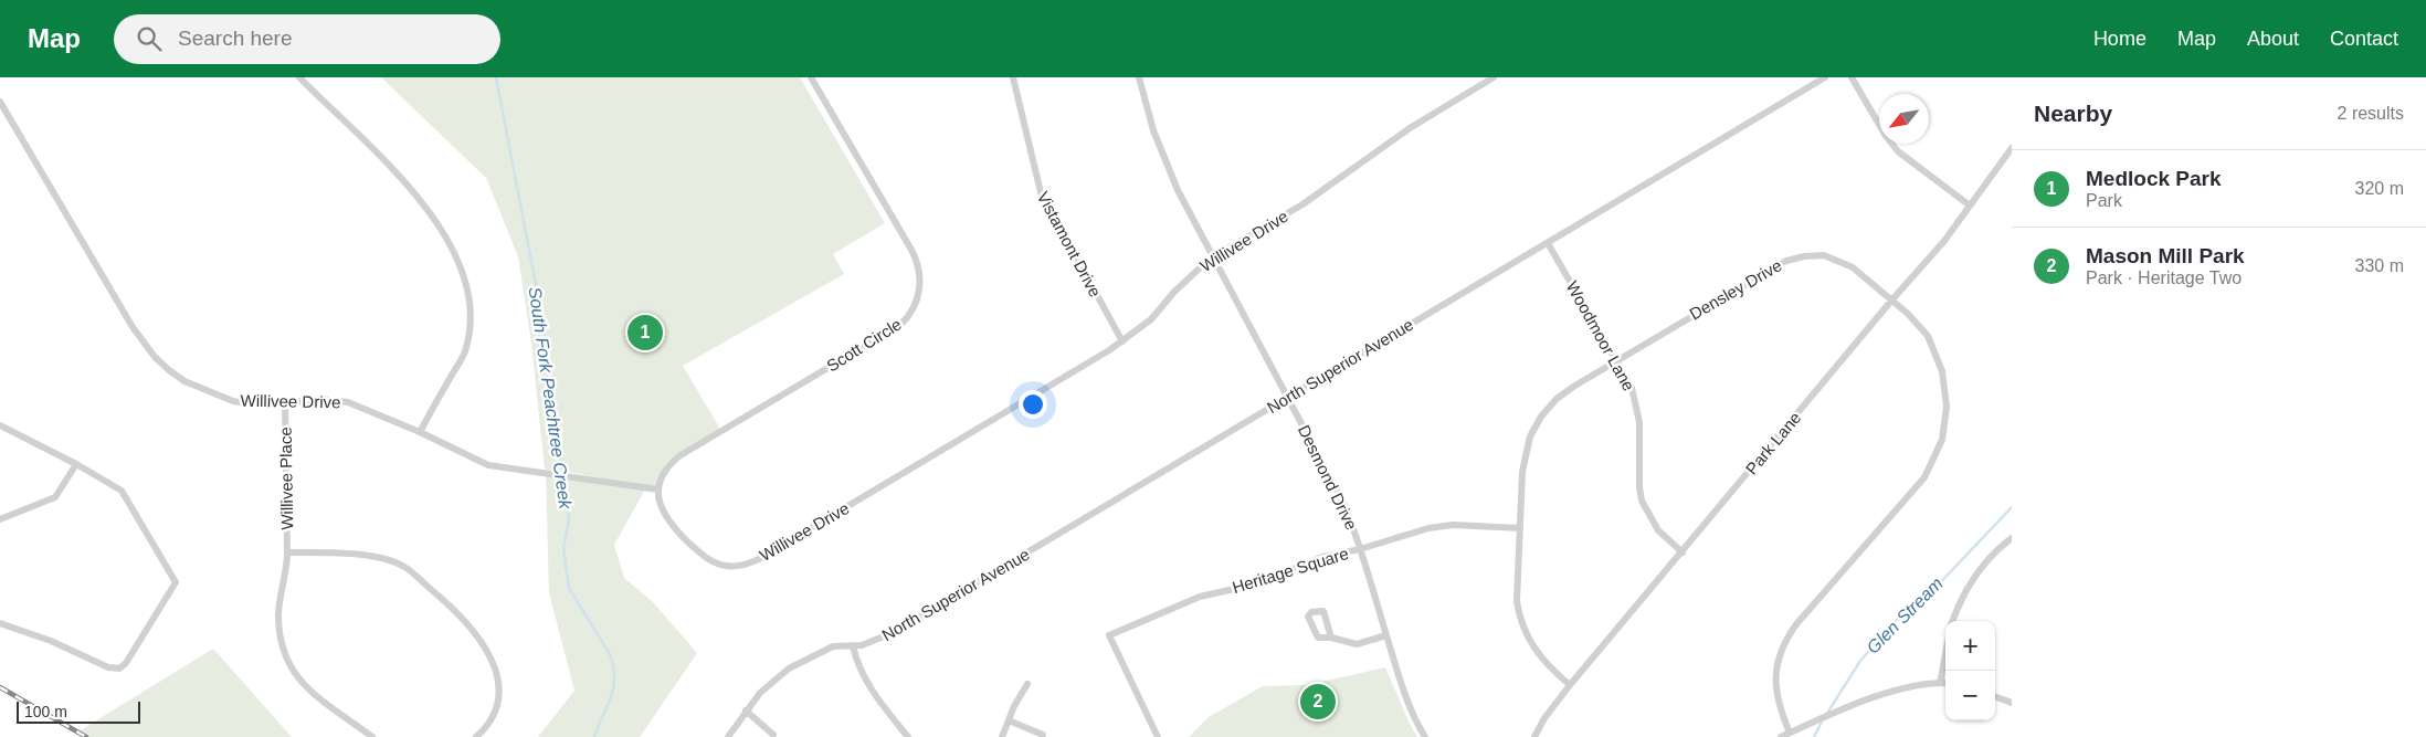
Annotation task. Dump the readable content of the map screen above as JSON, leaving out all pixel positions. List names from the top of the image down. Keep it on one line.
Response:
{"streets":{"street":["Willivee Drive","Vistamont Drive","Densley Drive","Woodmoor Lane","Scott Circle","North Superior Avenue","Park Lane","Desmond Drive","Willivee Place","Heritage Square"]},"crossings":[["Willivee Drive","Vistamont Drive"],["Willivee Drive","Scott Circle"],["Willivee Drive","Desmond Drive"],["Willivee Drive","Willivee Place"],["Densley Drive","Woodmoor Lane"],["Densley Drive","Park Lane"],["Woodmoor Lane","North Superior Avenue"],["Woodmoor Lane","Park Lane"],["North Superior Avenue","Desmond Drive"],["Desmond Drive","Heritage Square"]],"water":["South Fork Peachtree Creek","Glen Stream"],"scale_bar":"100 m","north":"bottom left","page":{"header":"Map","search":"Search here","nav":["Home","Map","About","Contact"],"heading":["Nearby","2 results"],"list":[{"mark":"1","name":"Medlock Park","note":"Park","value":"320 m"},{"mark":"2","name":"Mason Mill Park","note":"Park · Heritage Two","value":"330 m"}],"pins":["1","2"],"map_buttons":["+","−"],"scale":"100 m"}}
